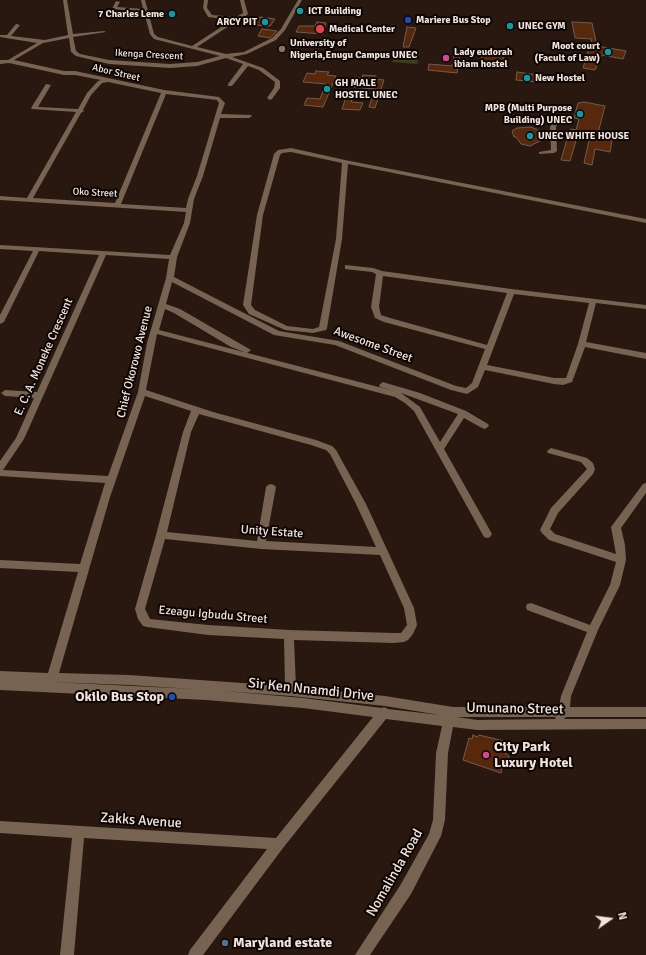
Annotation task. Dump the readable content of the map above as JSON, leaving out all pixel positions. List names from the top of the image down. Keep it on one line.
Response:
{"streets":{"street":["Ikenga Crescent","Abor Street","Oko Street","Awesome Street","E. C. A. Moneke Crescent","Chief Okorowo Avenue","Unity Estate","Ezeagu Igbudu Street","Sir Ken Nnamdi Drive","Umunano Street","Zakks Avenue","Nomalinda Road"]},"crossings":[["Abor Street","Chief Okorowo Avenue"],["Oko Street","Chief Okorowo Avenue"],["Awesome Street","Chief Okorowo Avenue"],["Chief Okorowo Avenue","Sir Ken Nnamdi Drive"],["Unity Estate","Ezeagu Igbudu Street"],["Sir Ken Nnamdi Drive","Umunano Street"],["Sir Ken Nnamdi Drive","Zakks Avenue"],["Umunano Street","Nomalinda Road"]],"places":["ICT Building","7 Charles Leme","Mariere Bus Stop","ARCY PIT","UNEC GYM","Medical Center","University of Nigeria,Enugu Campus UNEC","Moot court (Facult of Law)","Lady eudorah ibiam hostel","New Hostel","GH MALE HOSTEL UNEC","MPB (Multi Purpose Building) UNEC","UNEC WHITE HOUSE","Okilo Bus Stop","City Park Luxury Hotel","Maryland estate"],"north":"right"}
